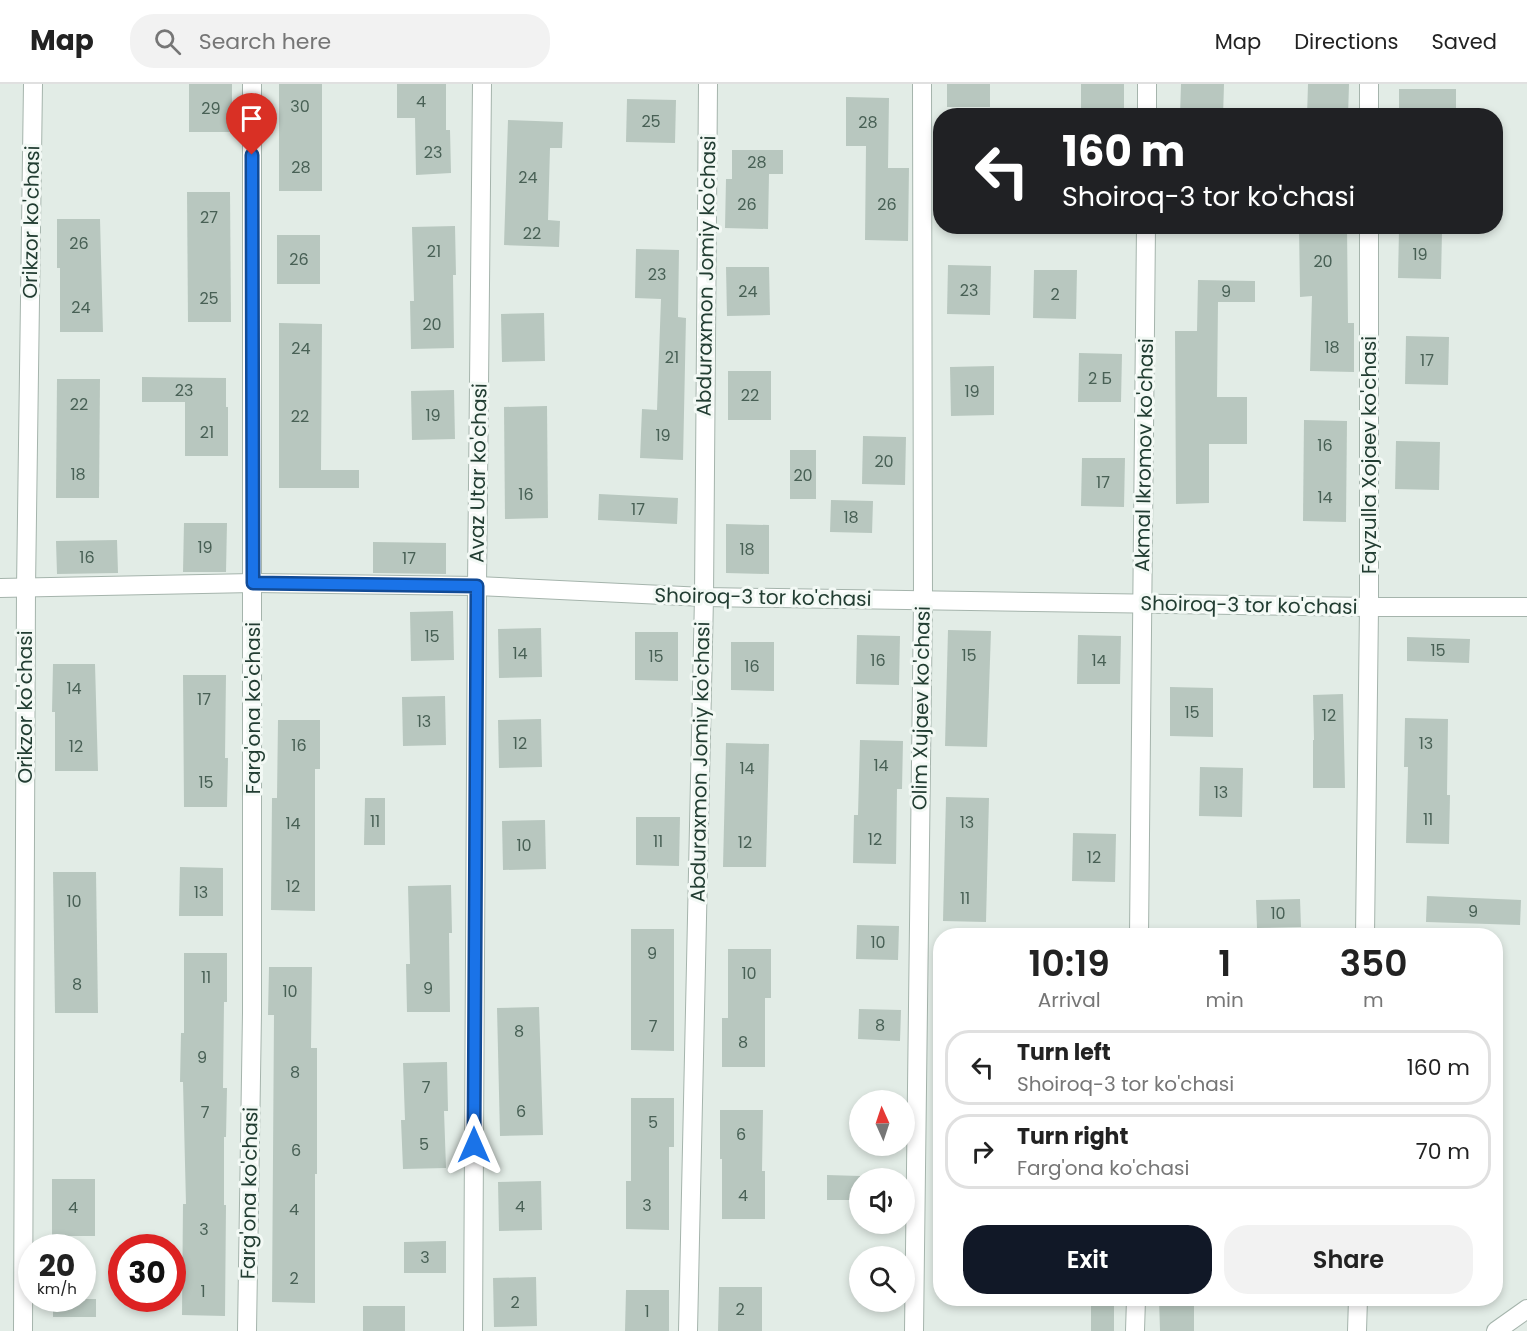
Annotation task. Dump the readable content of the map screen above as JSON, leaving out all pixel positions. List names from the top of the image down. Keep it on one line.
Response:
{"streets":{"street":["Orikzor ko'chasi","Abduraxmon Jomiy ko'chasi","Akmal Ikromov ko'chasi","Fayzulla Xojaev ko'chasi","Avaz Utar ko'chasi","Shoiroq-3 tor ko'chasi","Farg'ona ko'chasi","Olim Xujaev ko'chasi"]},"crossings":[["Orikzor ko'chasi","Shoiroq-3 tor ko'chasi"],["Abduraxmon Jomiy ko'chasi","Shoiroq-3 tor ko'chasi"],["Akmal Ikromov ko'chasi","Shoiroq-3 tor ko'chasi"],["Fayzulla Xojaev ko'chasi","Shoiroq-3 tor ko'chasi"],["Avaz Utar ko'chasi","Shoiroq-3 tor ko'chasi"],["Shoiroq-3 tor ko'chasi","Farg'ona ko'chasi"],["Shoiroq-3 tor ko'chasi","Olim Xujaev ko'chasi"]],"house_numbers":["4","30","29","25","28","23","28","28","24","26","26","27","22","26","21","19","26","20","23","23","24","9","2","25","24","20","18","24","21","17","2 Б","23","19","22","22","19","22","21","19","16","20","18","20","17","16","14","17","18","19","18","16","17","15","15","14","15","15","16","14","16","14","17","15","12","13","12","13","16","12","14","14","15","13","11","11","13","14","12","11","12","10","12","12","13","11","10","9","10","10","9","10","11","8","9","10","8","7","8","8","9","8","7","6","7","5","6","5","6","4","3","4","4","4","3","3","2","1","2","2","1"],"north":"top","page":{"header":"Map","search":"Search here","nav":["Map","Directions","Saved"],"turn":["160 m","Shoiroq-3 tor ko'chasi"],"eta":["10:19","Arrival","1","min","350","m"],"list":[{"name":"Turn left","note":"Shoiroq-3 tor ko'chasi","value":"160 m"},{"name":"Turn right","note":"Farg'ona ko'chasi","value":"70 m"}],"buttons":["Exit","Share"],"speed":"20 km/h","limit":"30"}}
